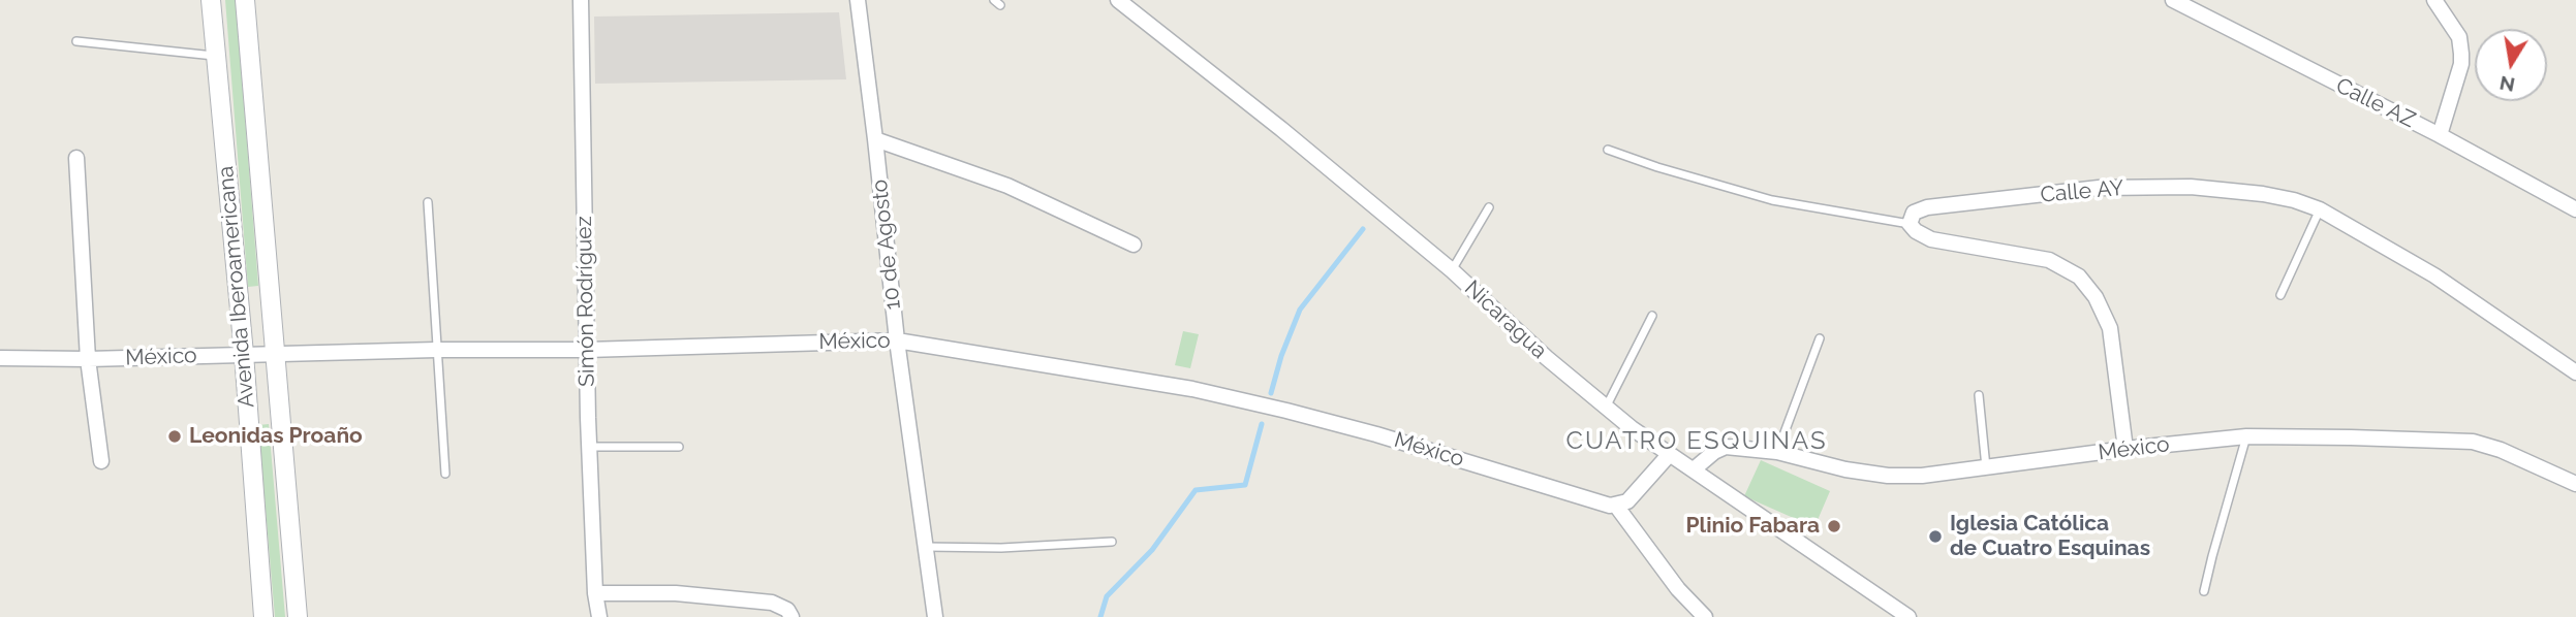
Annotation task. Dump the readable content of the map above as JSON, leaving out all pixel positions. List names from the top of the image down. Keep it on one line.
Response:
{"streets":{"street":["Calle AZ","Calle AY","10 de Agosto","Avenida Iberoamericana","Simón Rodríguez","Nicaragua","México"]},"crossings":[["10 de Agosto","México"],["Avenida Iberoamericana","México"],["Simón Rodríguez","México"],["Nicaragua","México"]],"districts":["CUATRO ESQUINAS"],"places":["Leonidas Proaño","Plinio Fabara","Iglesia Católica de Cuatro Esquinas"],"north":"bottom"}
